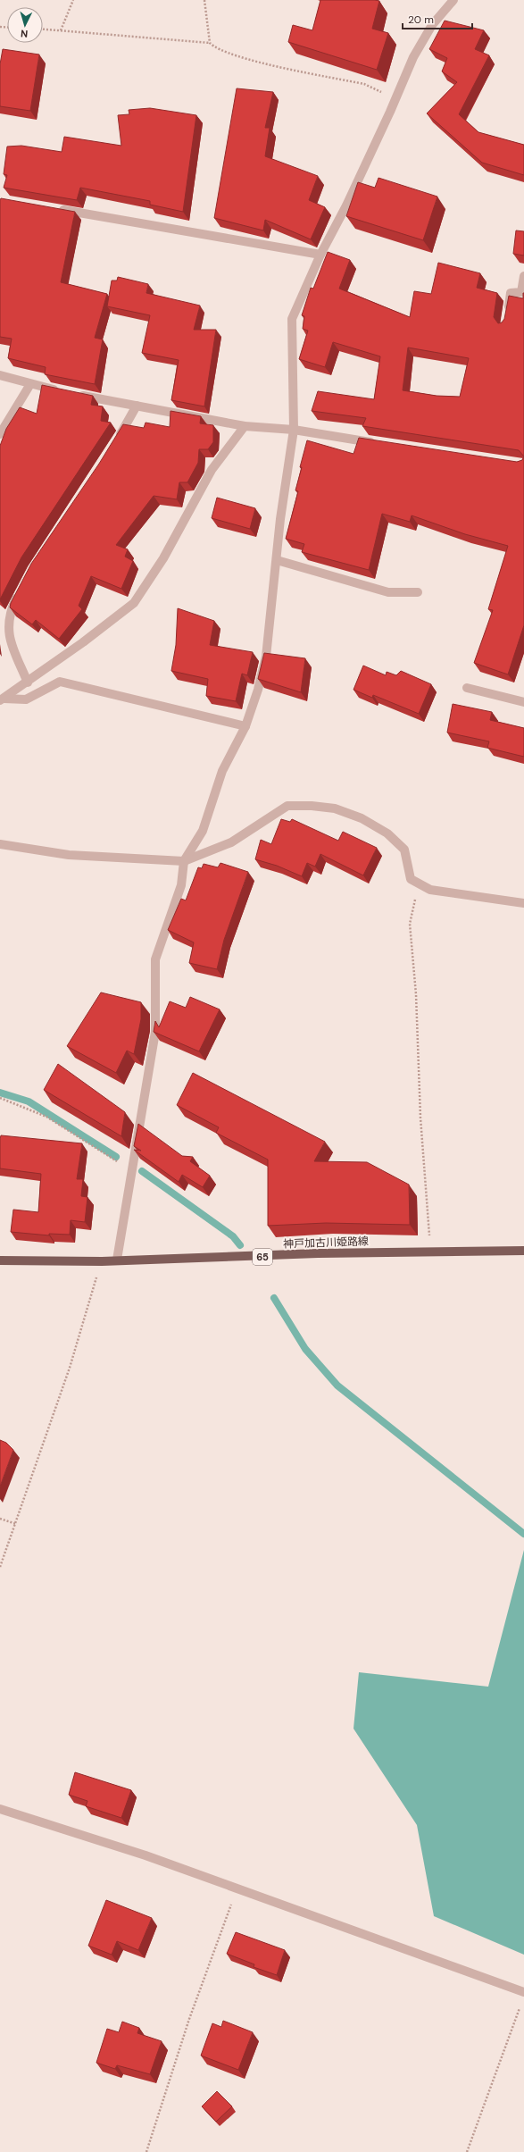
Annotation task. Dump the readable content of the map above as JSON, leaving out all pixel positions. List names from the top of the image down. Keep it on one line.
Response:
{"streets":{"main road":["神戸加古川姫路線","65"]},"scale_bar":"20 m","north":"bottom"}
